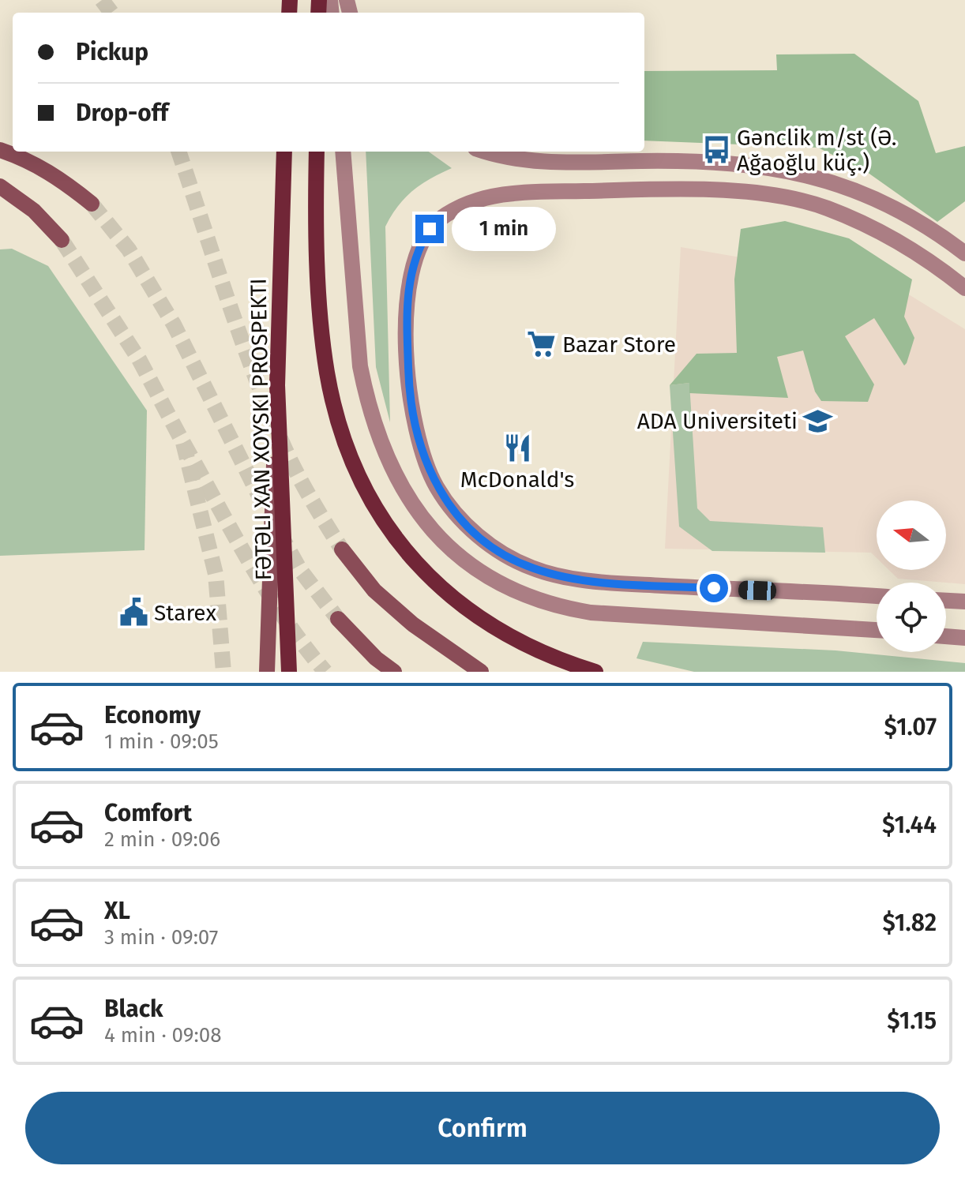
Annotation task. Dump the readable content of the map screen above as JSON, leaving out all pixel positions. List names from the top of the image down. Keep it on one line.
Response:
{"streets":{"main road":["FƏTƏLI XAN XOYSKI PROSPEKTI"]},"places":{"bus stop":["Gənclik m/st (Ə. Ağaoğlu küç.)"],"supermarket":["Bazar Store"],"school or university":["ADA Universiteti"],"restaurant":["McDonald's"],"public building":["Starex"]},"north":"left","page":{"banner":["Pickup","Drop-off"],"bubble":"1 min","list":[{"name":"Economy","note":"1 min · 09:05","value":"$1.07"},{"name":"Comfort","note":"2 min · 09:06","value":"$1.44"},{"name":"XL","note":"3 min · 09:07","value":"$1.82"},{"name":"Black","note":"4 min · 09:08","value":"$1.15"}],"buttons":"Confirm"}}
